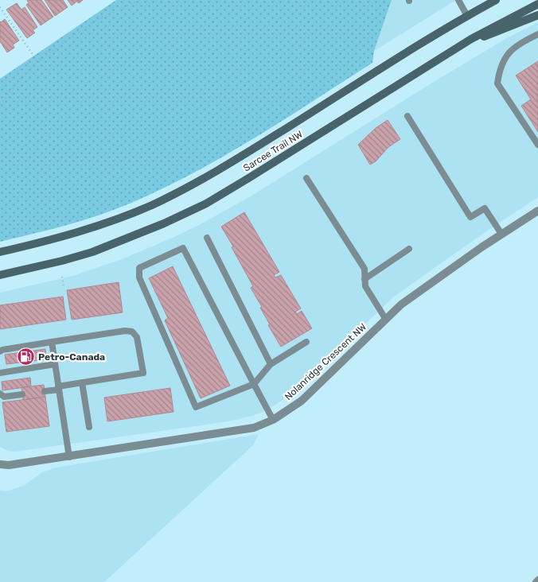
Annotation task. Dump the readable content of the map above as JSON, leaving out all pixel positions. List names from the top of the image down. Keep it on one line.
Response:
{"streets":{"main road":["Sarcee Trail NW"],"street":["Nolanridge Crescent NW"]},"places":{"fuel station":["Petro-Canada"]}}
